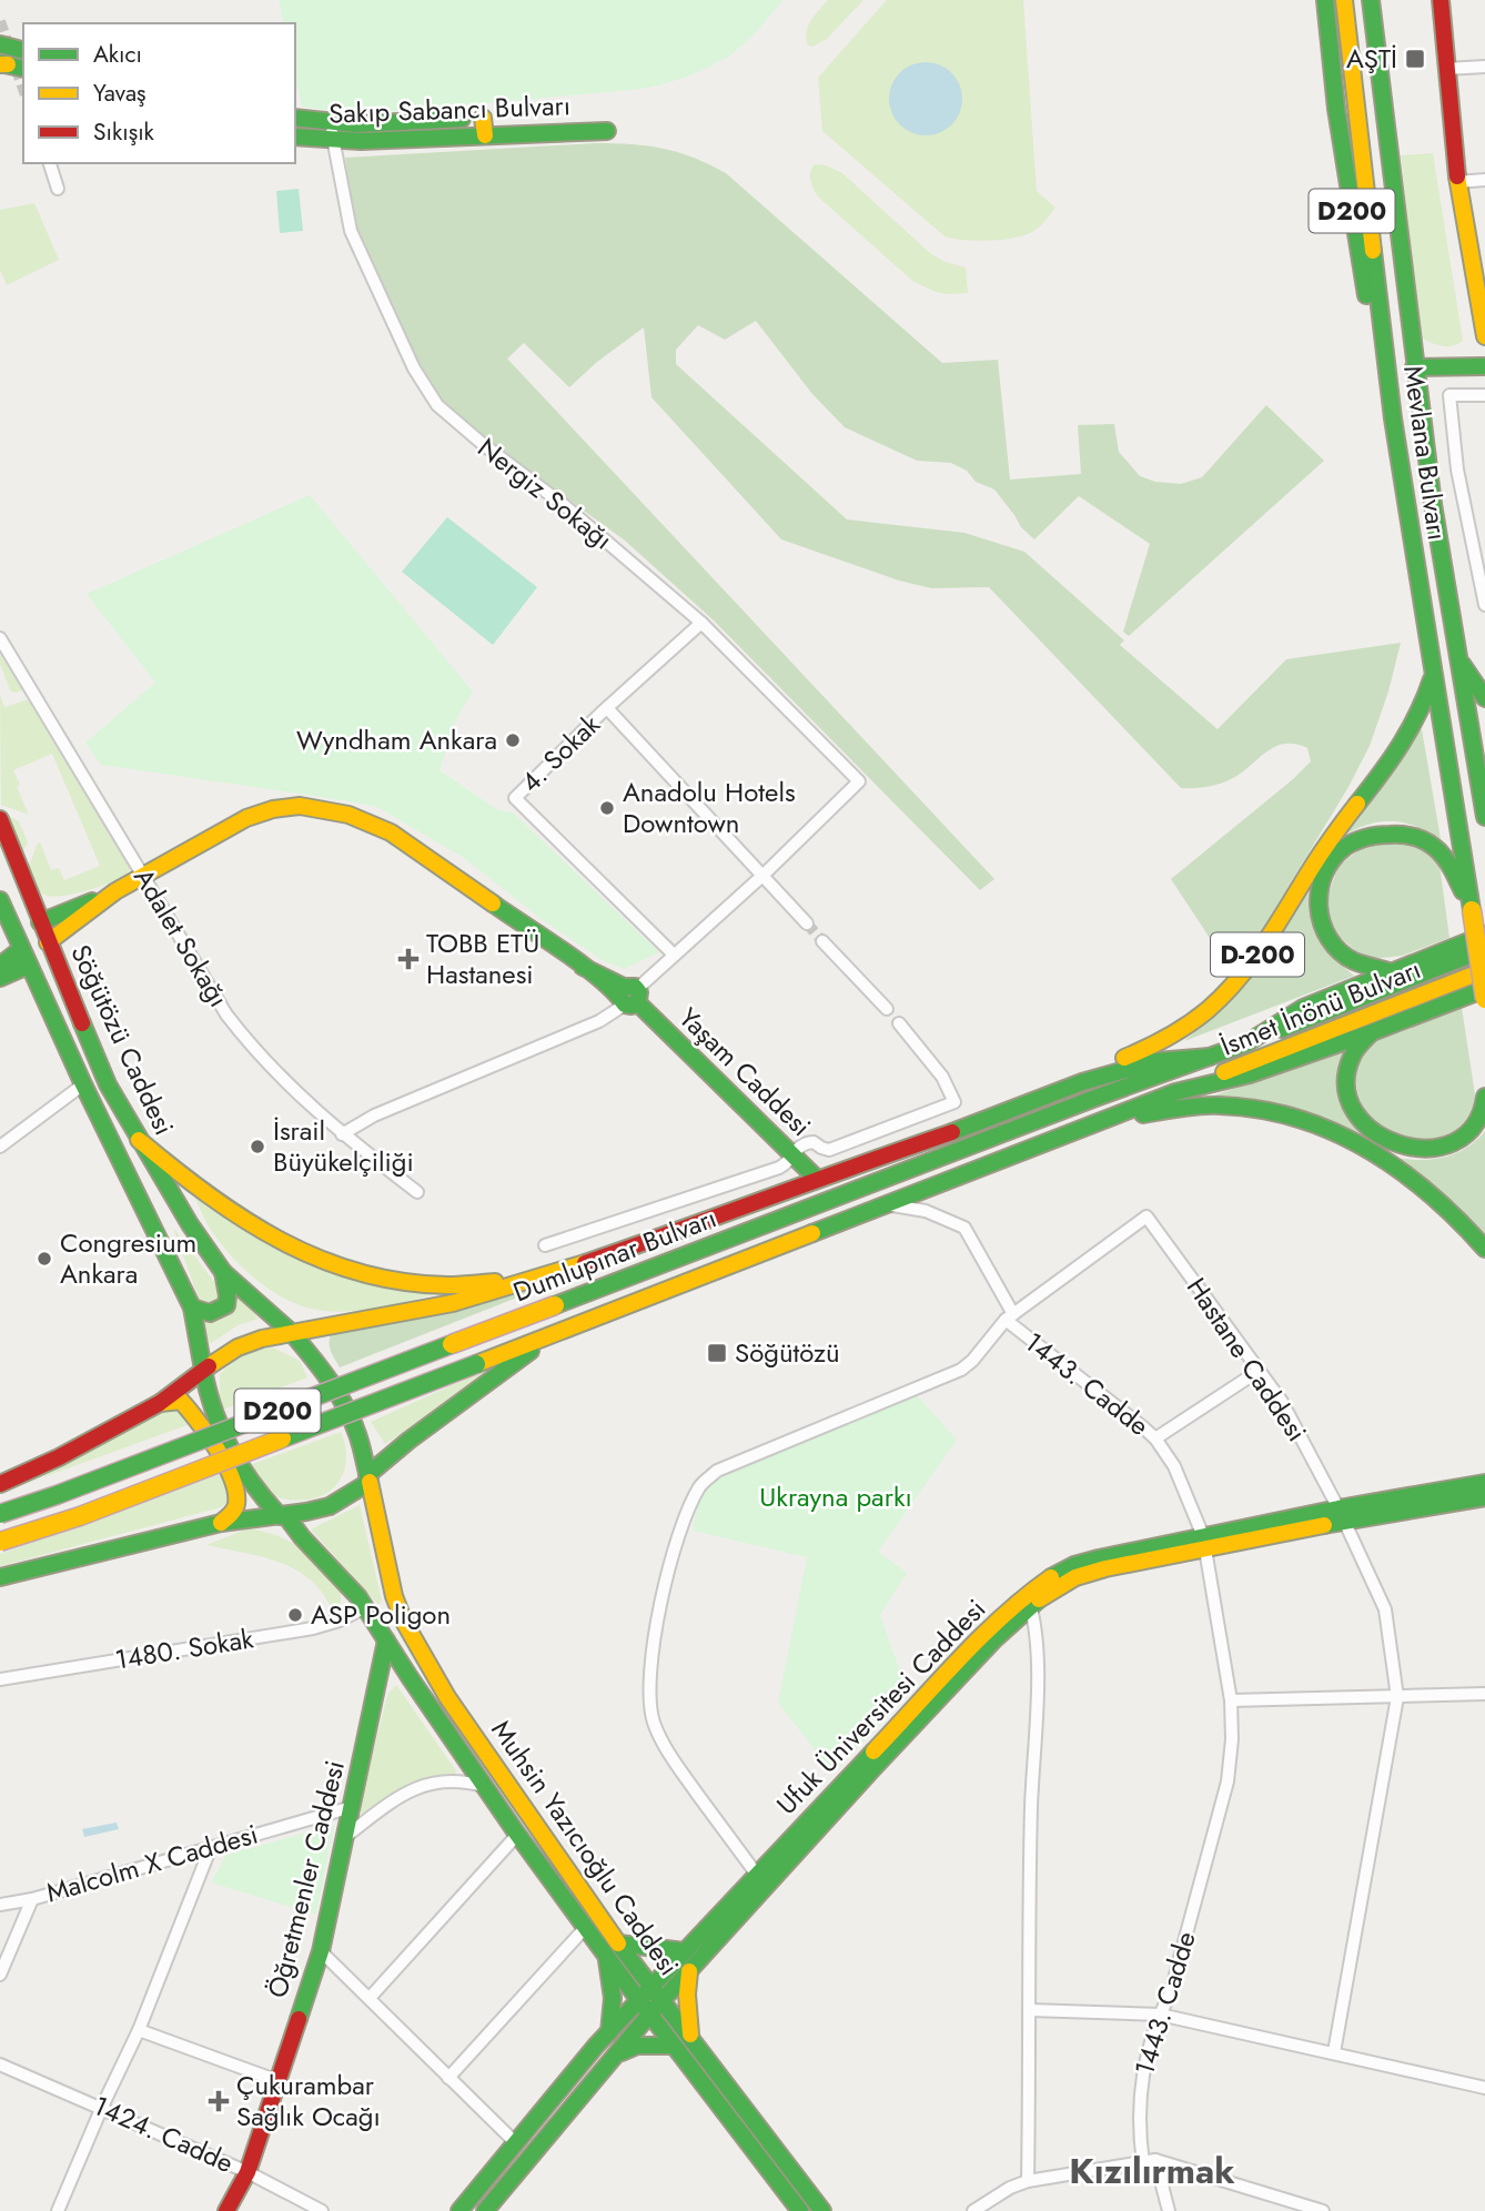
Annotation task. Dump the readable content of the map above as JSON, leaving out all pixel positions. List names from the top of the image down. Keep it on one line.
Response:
{"streets":{"main road":["Sakıp Sabancı Bulvarı","D200","Mevlana Bulvarı","D-200","İsmet İnönü Bulvarı","Söğütözü Caddesi","Yaşam Caddesi","Dumlupınar Bulvarı","Ufuk Üniversitesi Caddesi","Muhsin Yazıcıoğlu Caddesi","Öğretmenler Caddesi"],"street":["Nergiz Sokağı","4. Sokak","Adalet Sokağı","Hastane Caddesi","1443. Cadde","1480. Sokak","Malcolm X Caddesi","1424. Cadde"]},"crossings":[["Sakıp Sabancı Bulvarı","Nergiz Sokağı"],["D200","Mevlana Bulvarı"],["Mevlana Bulvarı","D-200"],["Nergiz Sokağı","4. Sokak"],["Adalet Sokağı","Yaşam Caddesi"],["İsmet İnönü Bulvarı","Dumlupınar Bulvarı"],["Söğütözü Caddesi","Yaşam Caddesi"],["Söğütözü Caddesi","Dumlupınar Bulvarı"],["Söğütözü Caddesi","Muhsin Yazıcıoğlu Caddesi"],["Dumlupınar Bulvarı","Muhsin Yazıcıoğlu Caddesi"],["Hastane Caddesi","1443. Cadde"],["Hastane Caddesi","Ufuk Üniversitesi Caddesi"],["1443. Cadde","Ufuk Üniversitesi Caddesi"],["1480. Sokak","Muhsin Yazıcıoğlu Caddesi"],["Ufuk Üniversitesi Caddesi","Muhsin Yazıcıoğlu Caddesi"],["Muhsin Yazıcıoğlu Caddesi","Öğretmenler Caddesi"],["Malcolm X Caddesi","Öğretmenler Caddesi"],["Öğretmenler Caddesi","1424. Cadde"]],"districts":["Kızılırmak"],"parks":["Ukrayna parkı"],"places":{"transit":["AŞTİ","Söğütözü"],"other":["Wyndham Ankara","Anadolu Hotels Downtown","İsrail Büyükelçiliği","Congresium Ankara","ASP Poligon"],"health":["TOBB ETÜ Hastanesi","Çukurambar Sağlık Ocağı"]},"legend":["Akıcı","Yavaş","Sıkışık"]}
